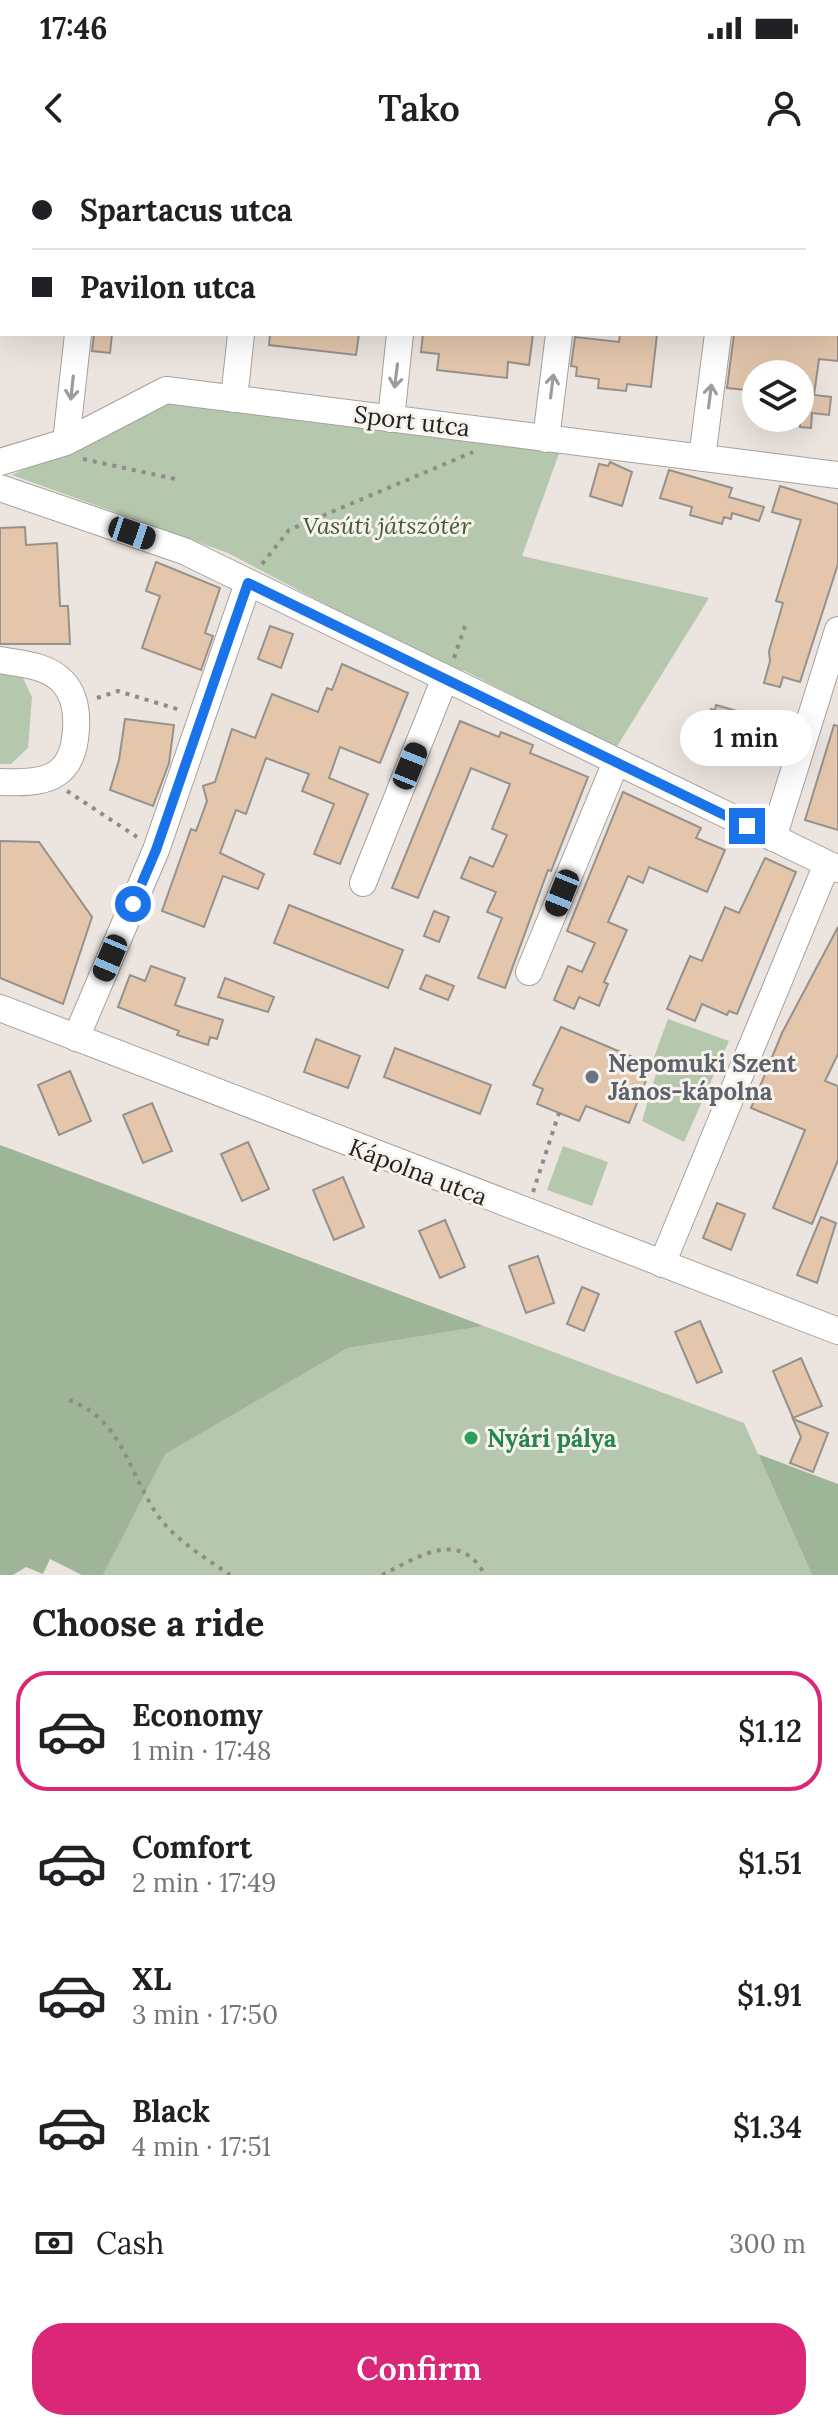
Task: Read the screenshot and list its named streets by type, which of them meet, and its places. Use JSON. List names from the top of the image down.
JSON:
{
  "streets": {
    "street": ["Sport utca", "Kápolna utca"]
  },
  "parks": ["Vasúti játszótér"],
  "places": ["Nepomuki Szent János-kápolna", "Nyári pálya"],
  "page": {
    "status": "17:46",
    "header": "Tako",
    "banner": ["Spartacus utca", "Pavilon utca"],
    "bubble": "1 min",
    "heading": "Choose a ride",
    "list": [
      {
        "name": "Economy",
        "note": "1 min · 17:48",
        "value": "$1.12"
      },
      {
        "name": "Comfort",
        "note": "2 min · 17:49",
        "value": "$1.51"
      },
      {
        "name": "XL",
        "note": "3 min · 17:50",
        "value": "$1.91"
      },
      {
        "name": "Black",
        "note": "4 min · 17:51",
        "value": "$1.34"
      }
    ],
    "pay": ["Cash", "300 m"],
    "buttons": "Confirm"
  }
}
